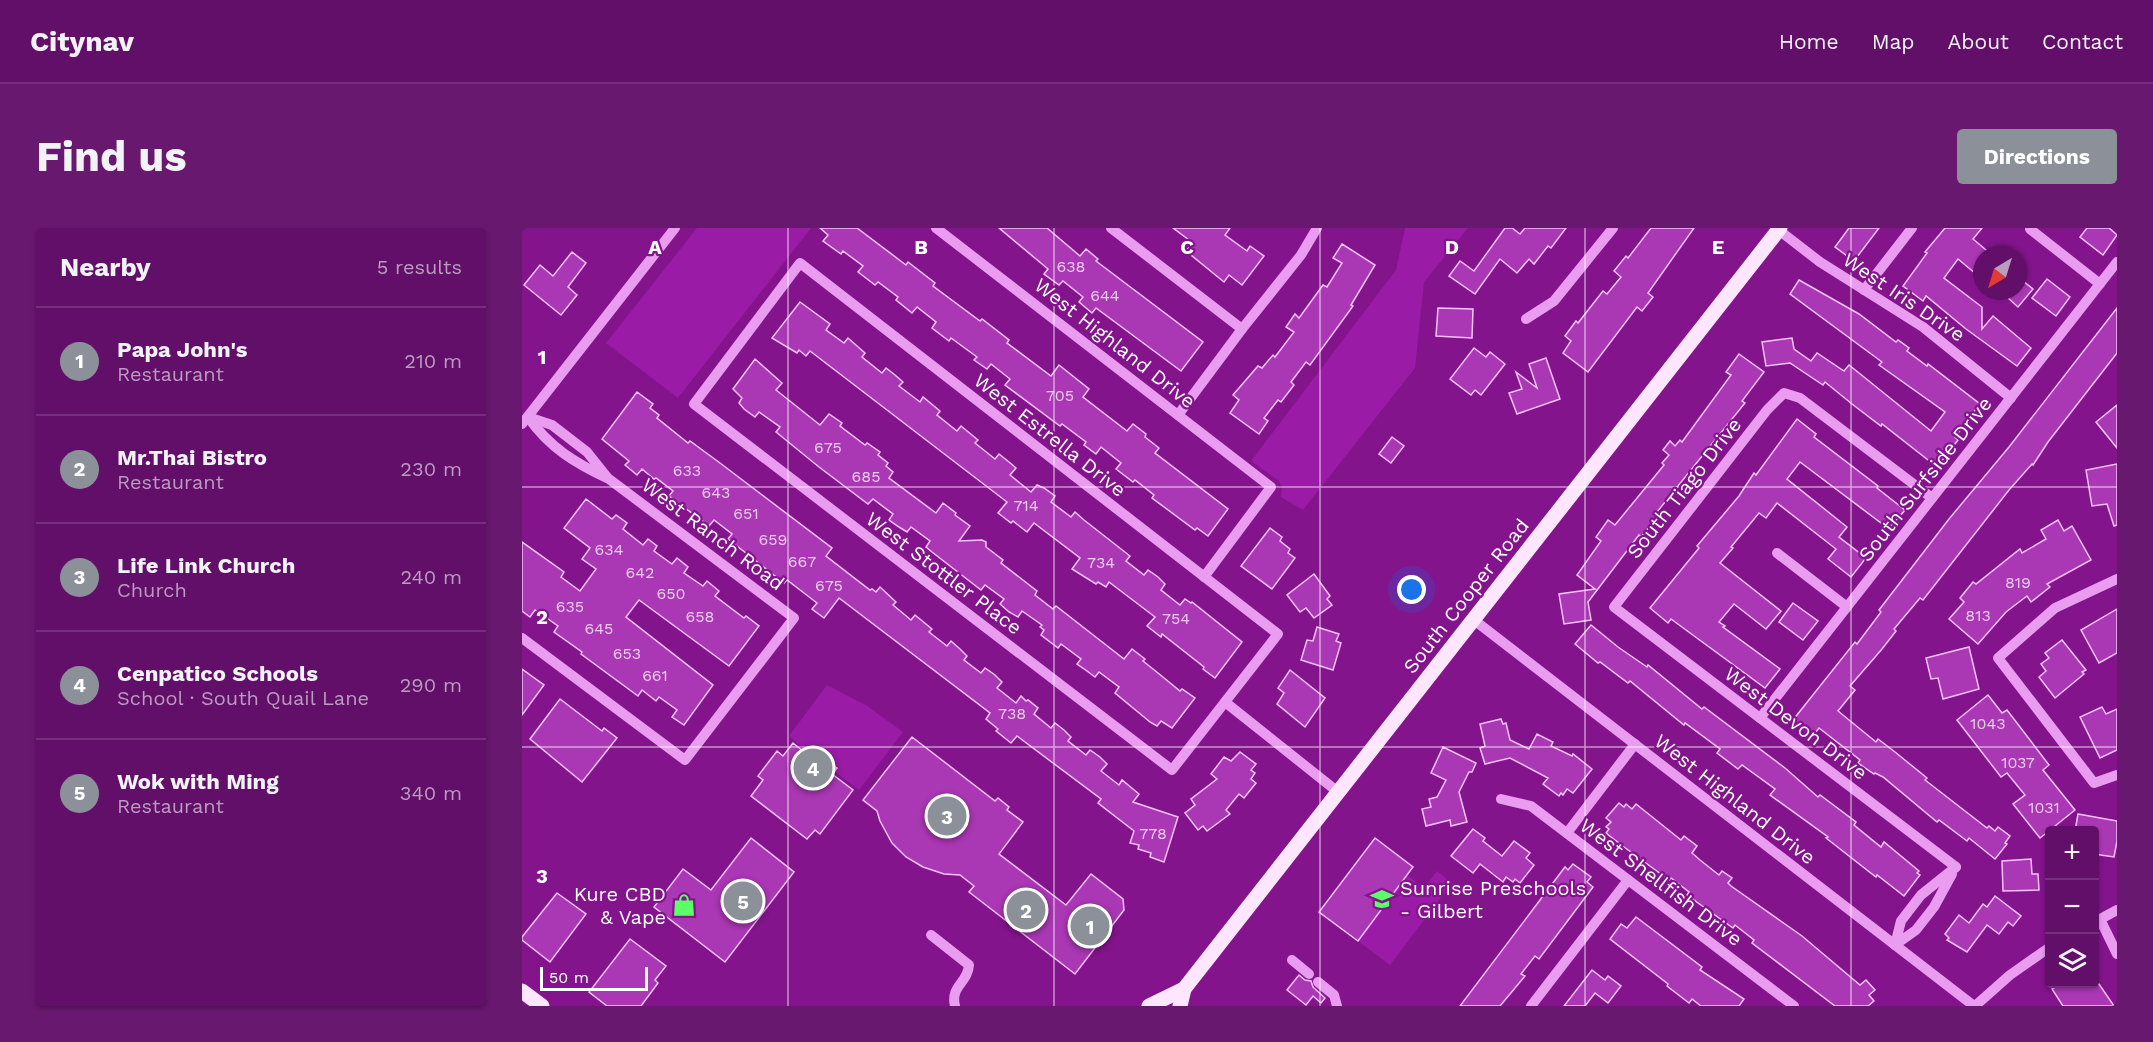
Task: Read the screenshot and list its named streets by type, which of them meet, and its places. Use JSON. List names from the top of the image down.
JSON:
{
  "streets": {
    "main road": ["South Cooper Road"],
    "street": [
      "West Iris Drive",
      "West Highland Drive",
      "West Estrella Drive",
      "South Surfside Drive",
      "South Tiago Drive",
      "West Ranch Road",
      "West Stottler Place",
      "West Devon Drive",
      "West Shellfish Drive"
    ]
  },
  "crossings": [
    ["West Iris Drive", "South Surfside Drive"],
    ["West Iris Drive", "South Cooper Road"],
    ["West Highland Drive", "West Estrella Drive"],
    ["West Highland Drive", "South Cooper Road"],
    ["West Estrella Drive", "West Stottler Place"],
    ["South Surfside Drive", "South Tiago Drive"],
    ["South Surfside Drive", "West Devon Drive"],
    ["South Tiago Drive", "West Devon Drive"]
  ],
  "places": {
    "school or university": ["Sunrise Preschools - Gilbert"],
    "shop": ["Kure CBD & Vape"]
  },
  "house_numbers": [
    "638",
    "644",
    "705",
    "675",
    "633",
    "685",
    "643",
    "714",
    "651",
    "659",
    "634",
    "667",
    "734",
    "642",
    "819",
    "675",
    "650",
    "635",
    "813",
    "658",
    "754",
    "645",
    "653",
    "661",
    "738",
    "1043",
    "1037",
    "1031",
    "778"
  ],
  "scale_bar": "50 m",
  "north": "bottom left",
  "page": {
    "header": "Citynav",
    "nav": [
      "Home",
      "Map",
      "About",
      "Contact"
    ],
    "buttons": "Directions",
    "title": "Find us",
    "heading": ["Nearby", "5 results"],
    "list": [
      {
        "mark": "1",
        "name": "Papa John's",
        "note": "Restaurant",
        "value": "210 m"
      },
      {
        "mark": "2",
        "name": "Mr.Thai Bistro",
        "note": "Restaurant",
        "value": "230 m"
      },
      {
        "mark": "3",
        "name": "Life Link Church",
        "note": "Church",
        "value": "240 m"
      },
      {
        "mark": "4",
        "name": "Cenpatico Schools",
        "note": "School · South Quail Lane",
        "value": "290 m"
      },
      {
        "mark": "5",
        "name": "Wok with Ming",
        "note": "Restaurant",
        "value": "340 m"
      }
    ],
    "pins": [
      "4",
      "3",
      "5",
      "2",
      "1"
    ],
    "map_buttons": ["+", "−"],
    "scale": "50 m"
  },
  "grid": {
    "columns": [
      "A",
      "B",
      "C",
      "D",
      "E"
    ],
    "rows": ["1", "2", "3"]
  }
}
